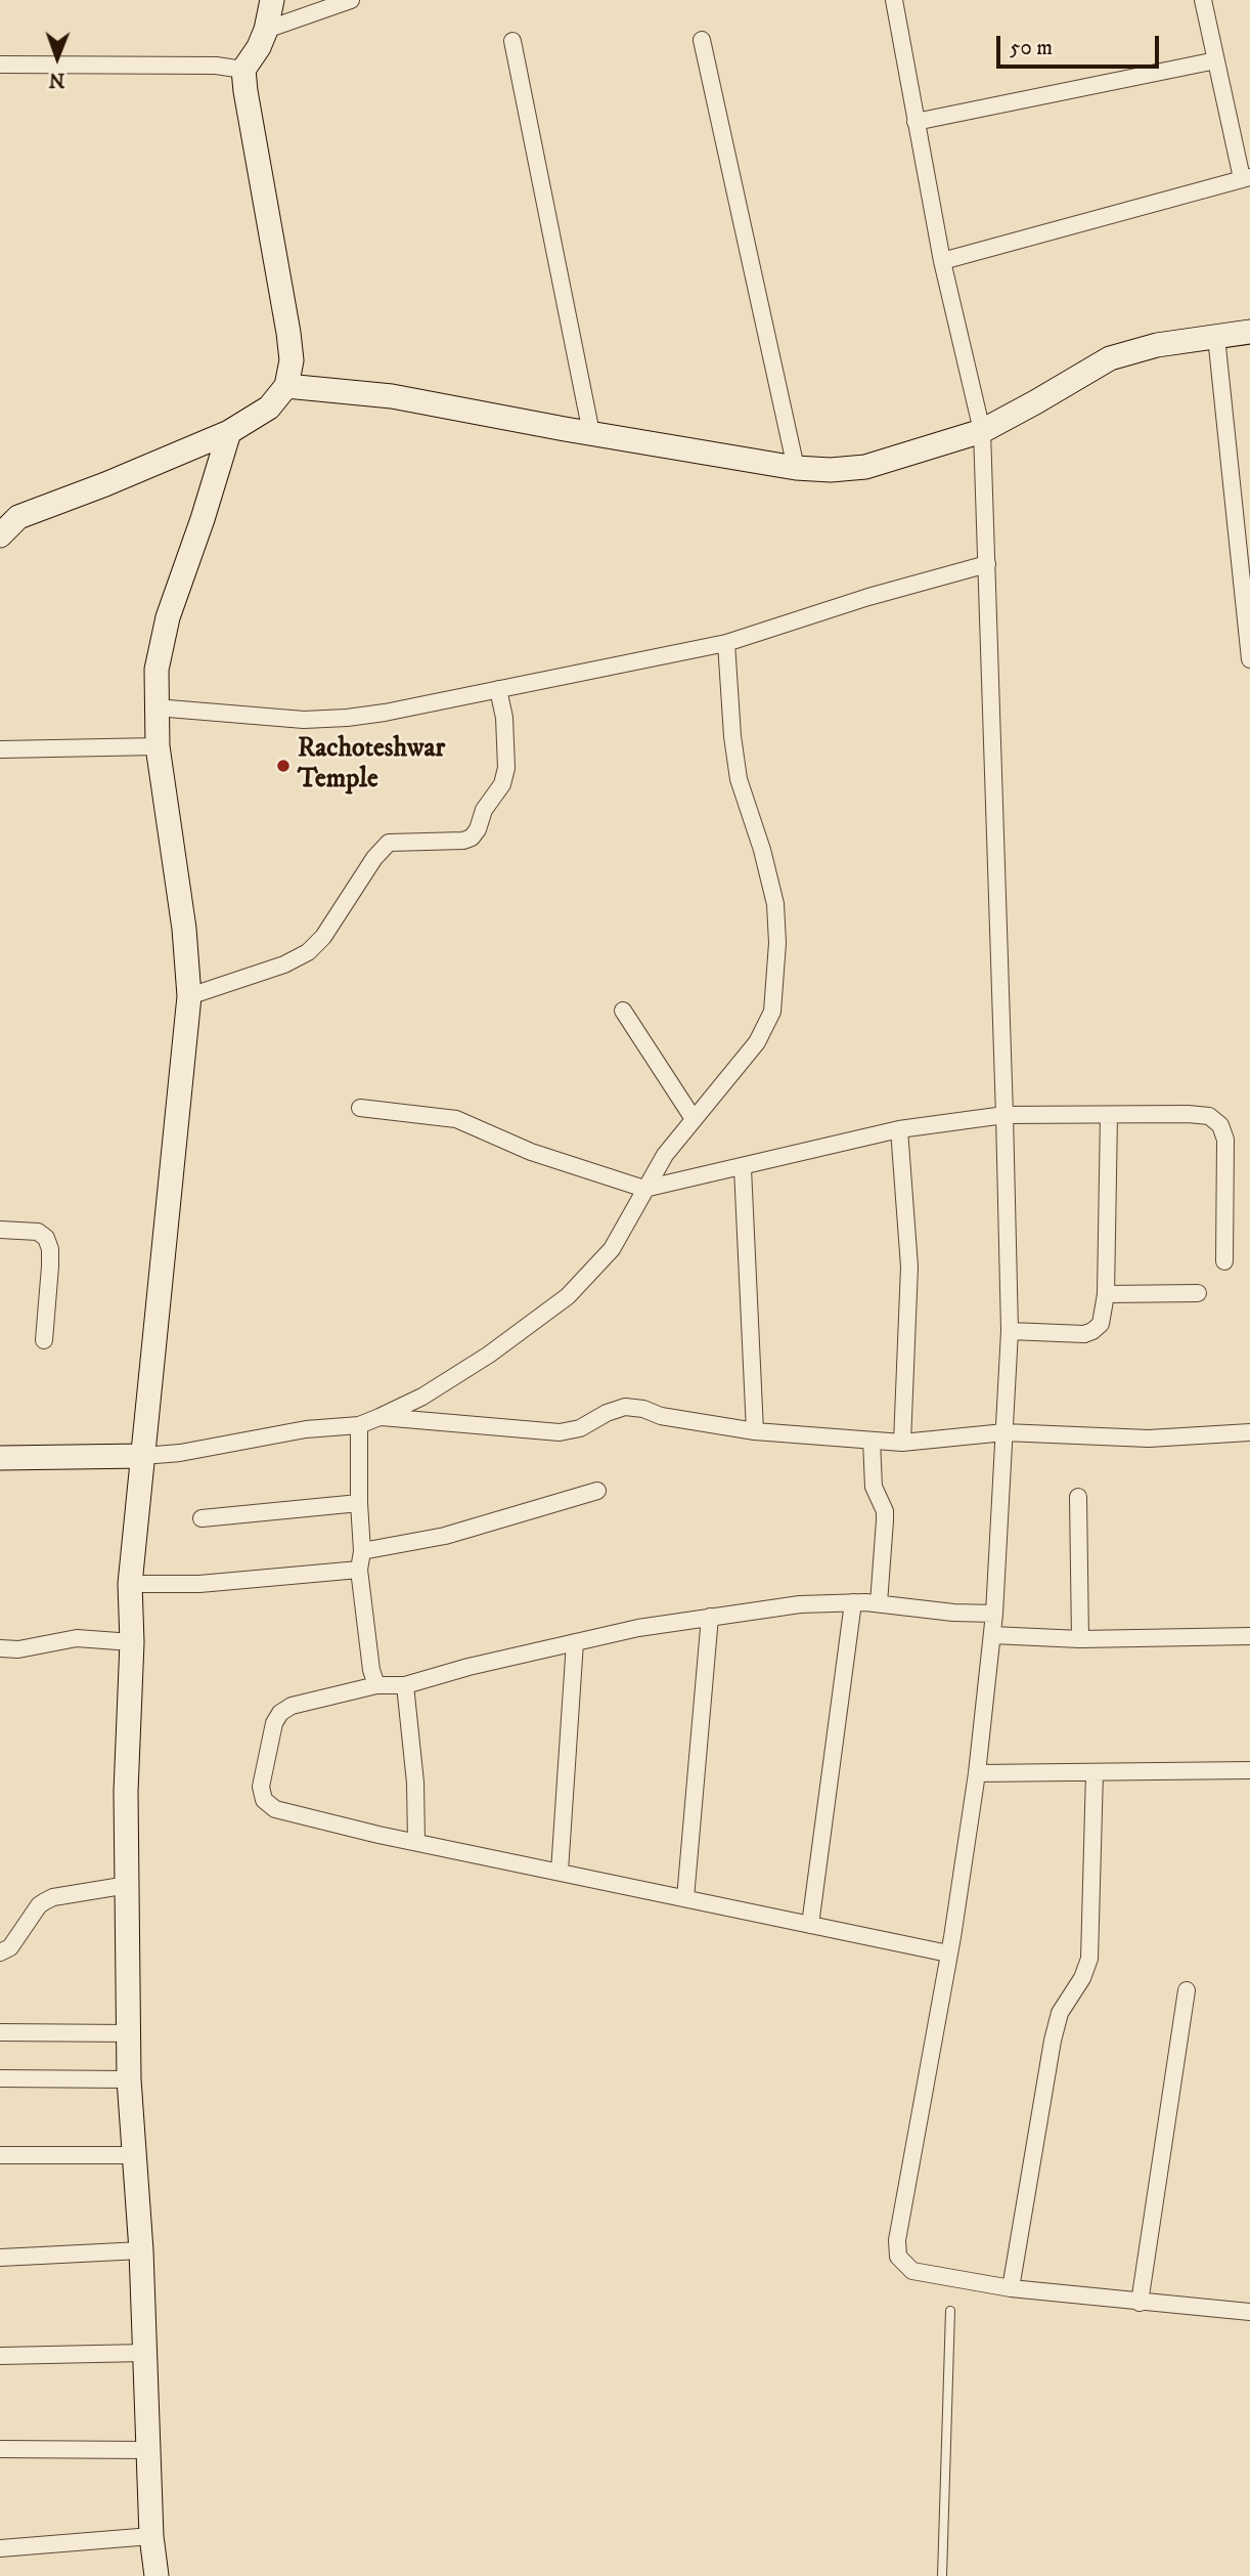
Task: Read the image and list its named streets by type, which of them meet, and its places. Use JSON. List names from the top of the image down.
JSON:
{
  "places": ["Rachoteshwar Temple"],
  "scale_bar": "50 m",
  "north": "bottom"
}
